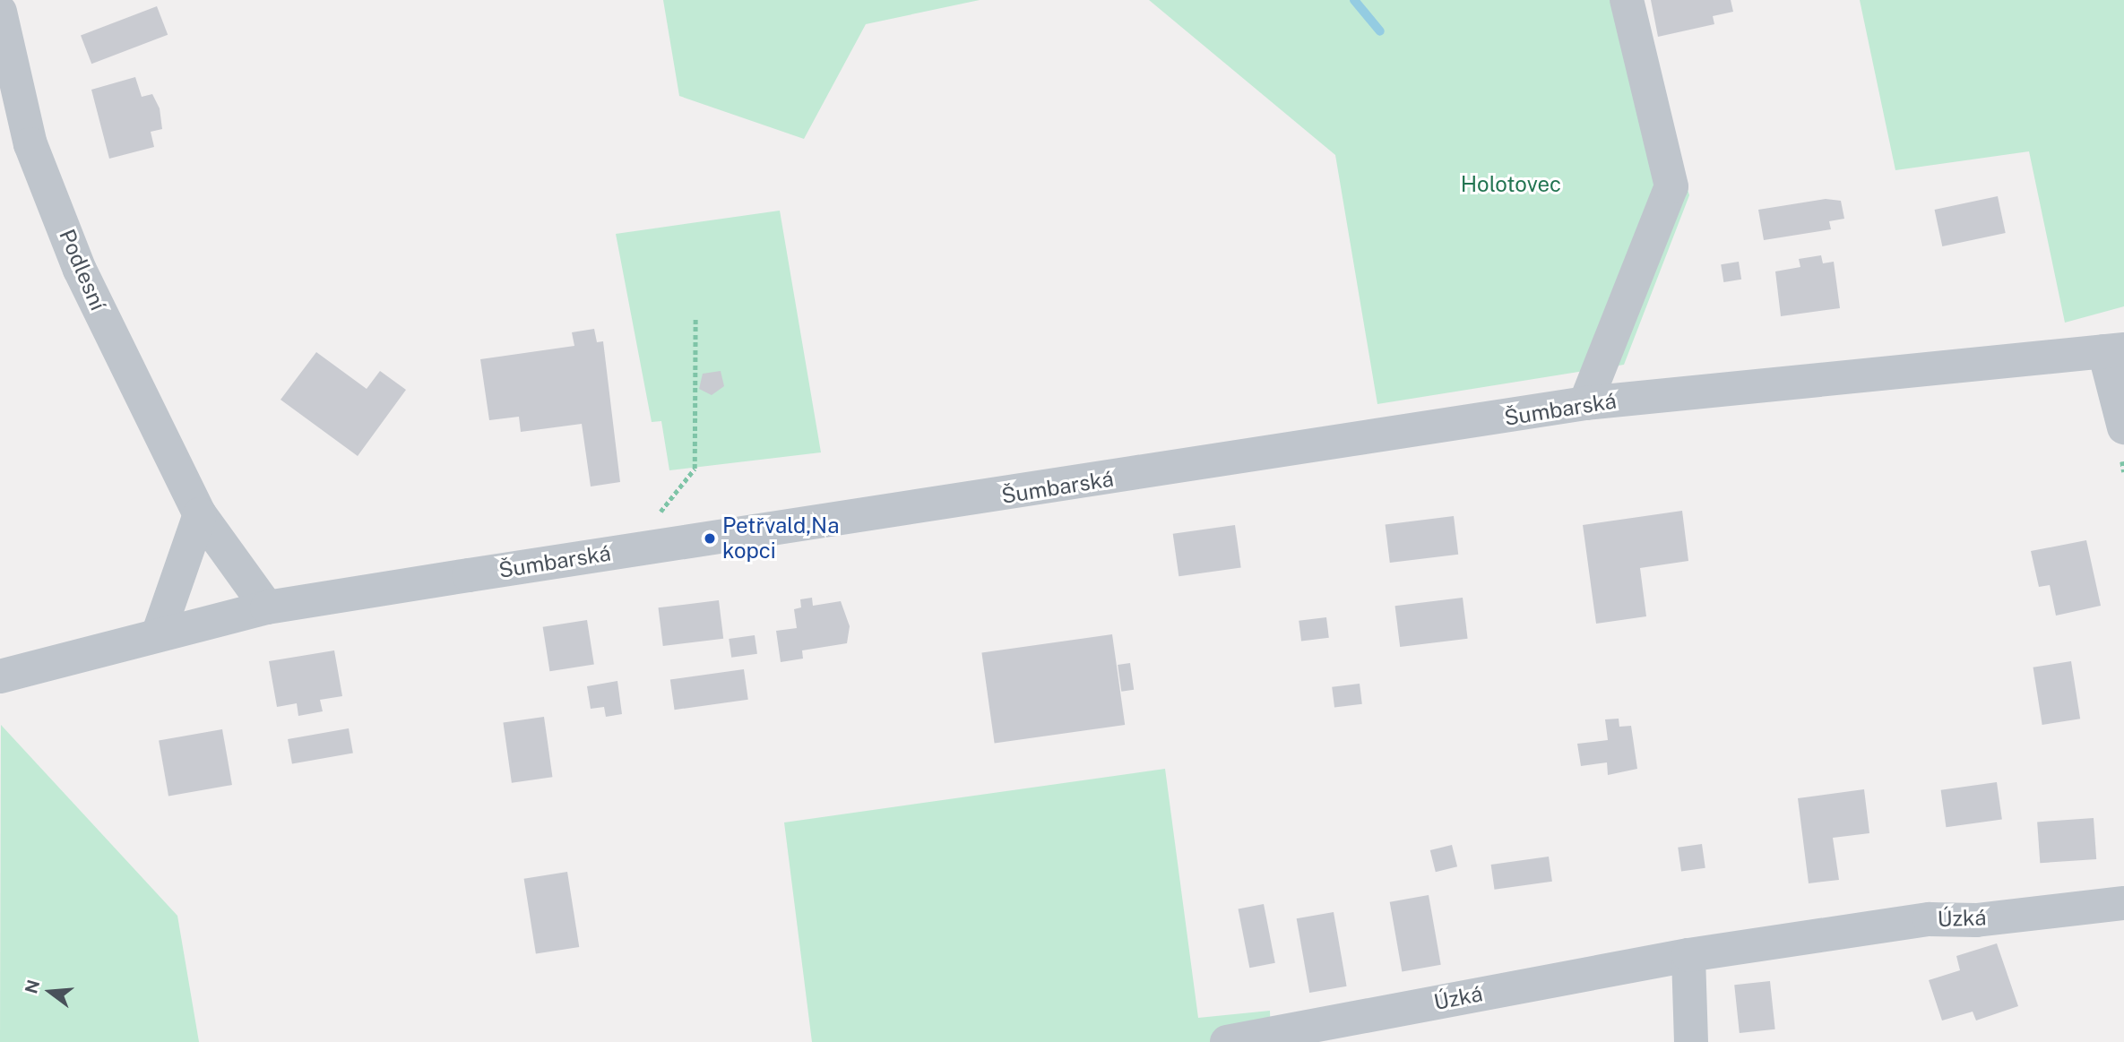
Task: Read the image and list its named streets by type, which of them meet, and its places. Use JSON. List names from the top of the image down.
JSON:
{
  "streets": {
    "street": ["Podlesní", "Šumbarská", "Úzká"]
  },
  "crossings": [
    ["Podlesní", "Šumbarská"]
  ],
  "parks": ["Holotovec"],
  "places": ["Petřvald,Na kopci"],
  "north": "left"
}
